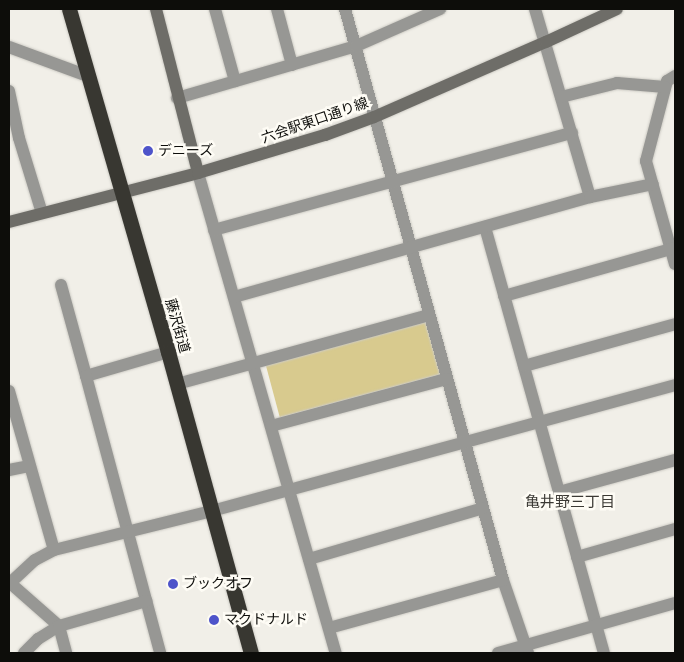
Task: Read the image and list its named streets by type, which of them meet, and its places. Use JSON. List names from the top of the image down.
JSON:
{
  "streets": {
    "highway": ["藤沢街道"],
    "street": ["六会駅東口通り線"]
  },
  "crossings": [
    ["六会駅東口通り線", "藤沢街道"]
  ],
  "districts": ["亀井野三丁目"],
  "places": ["デニーズ", "ブックオフ", "マクドナルド"]
}
